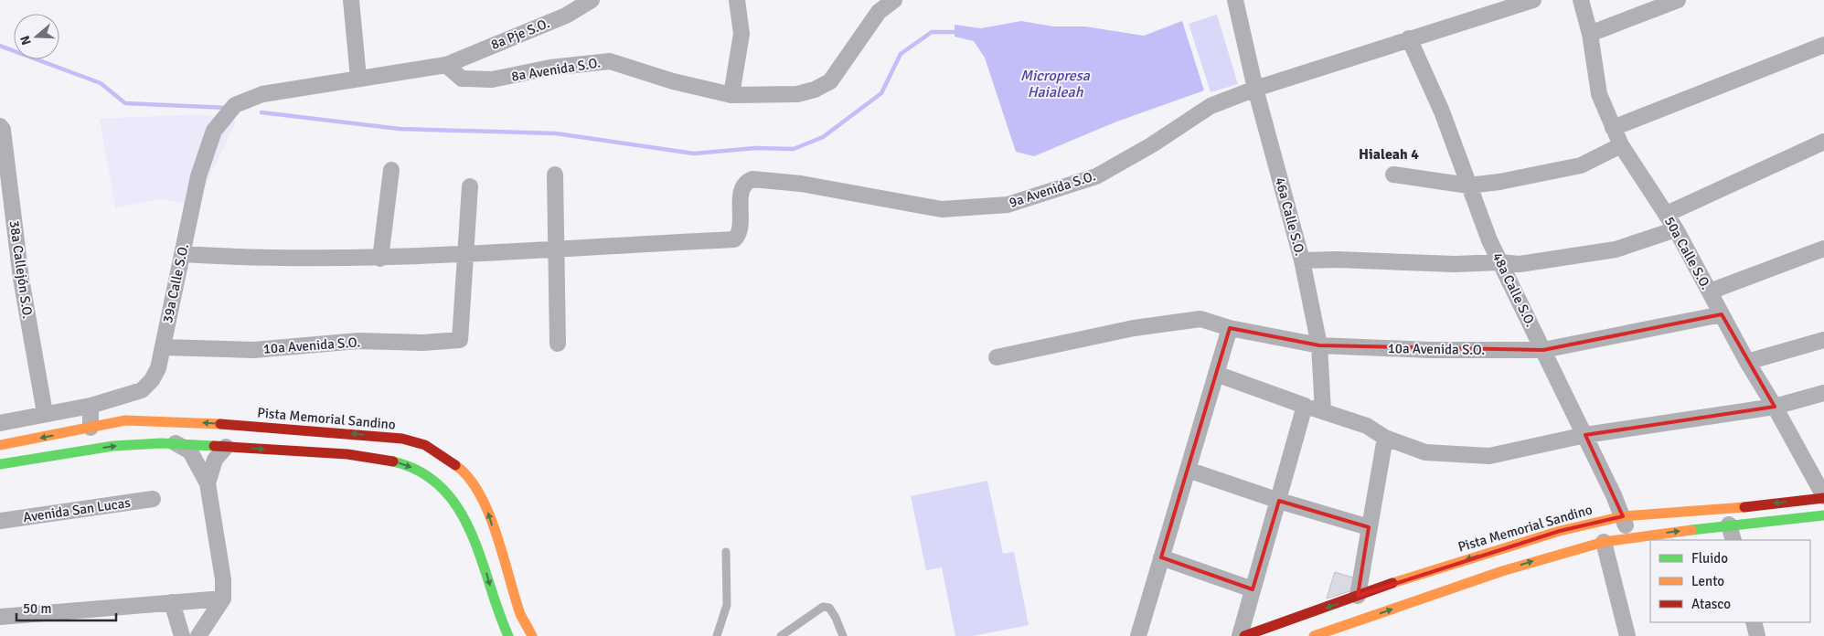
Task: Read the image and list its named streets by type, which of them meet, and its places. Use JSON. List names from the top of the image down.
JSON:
{
  "streets": {
    "main road": ["Pista Memorial Sandino"],
    "street": [
      "8a Pje S.O.",
      "8a Avenida S.O.",
      "9a Avenida S.O.",
      "46a Calle S.O.",
      "50a Calle S.O.",
      "38a Callejón S.O.",
      "39a Calle S.O.",
      "48a Calle S.O.",
      "10a Avenida S.O.",
      "Avenida San Lucas"
    ]
  },
  "crossings": [
    ["8a Pje S.O.", "8a Avenida S.O."],
    ["9a Avenida S.O.", "46a Calle S.O."],
    ["9a Avenida S.O.", "48a Calle S.O."],
    ["46a Calle S.O.", "10a Avenida S.O."],
    ["50a Calle S.O.", "10a Avenida S.O."],
    ["50a Calle S.O.", "Pista Memorial Sandino"],
    ["38a Callejón S.O.", "39a Calle S.O."],
    ["39a Calle S.O.", "10a Avenida S.O."],
    ["48a Calle S.O.", "10a Avenida S.O."],
    ["48a Calle S.O.", "Pista Memorial Sandino"]
  ],
  "districts": ["Hialeah 4"],
  "water": ["Micropresa Haialeah"],
  "legend": ["Fluido", "Lento", "Atasco"],
  "scale_bar": "50 m",
  "north": "left"
}
